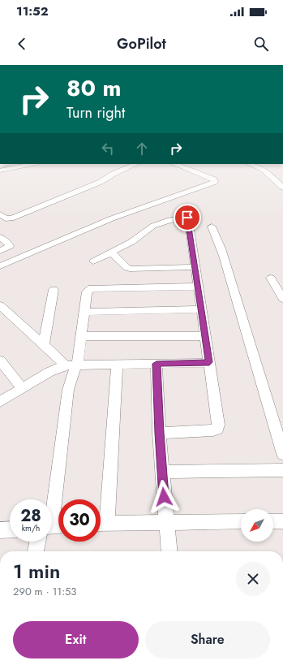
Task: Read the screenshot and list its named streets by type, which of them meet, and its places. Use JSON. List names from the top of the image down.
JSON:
{
  "north": "bottom left",
  "page": {
    "status": "11:52",
    "header": "GoPilot",
    "turn": ["80 m", "Turn right"],
    "speed": "28 km/h",
    "limit": "30",
    "heading": ["1 min", "290 m · 11:53"],
    "buttons": ["Exit", "Share"]
  }
}
